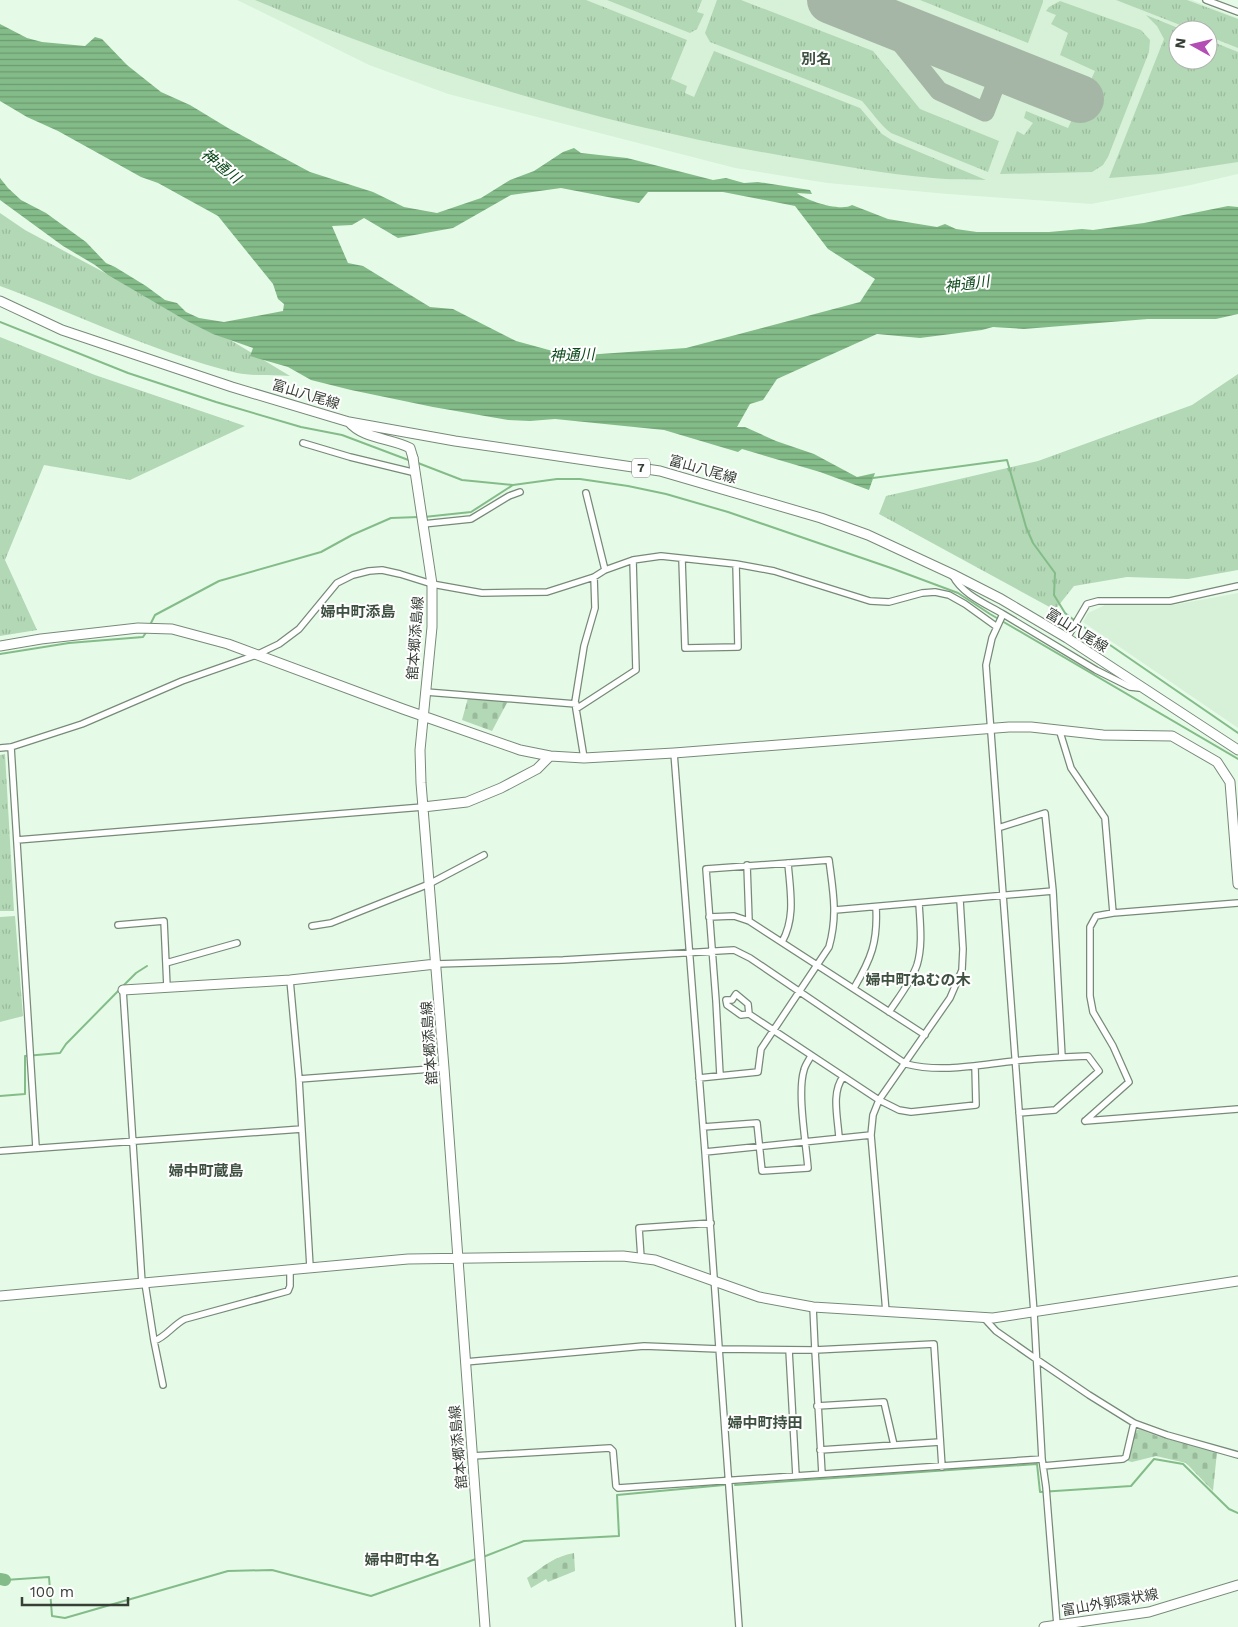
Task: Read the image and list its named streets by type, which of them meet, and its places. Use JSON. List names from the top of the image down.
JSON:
{
  "streets": {
    "street": [
      "富山八尾線",
      "7",
      "舘本郷添島線",
      "富山外郭環状線"
    ]
  },
  "districts": [
    "別名",
    "婦中町添島",
    "婦中町ねむの木",
    "婦中町蔵島",
    "婦中町持田",
    "婦中町中名"
  ],
  "water": ["神通川"],
  "scale_bar": "100 m",
  "north": "left"
}
